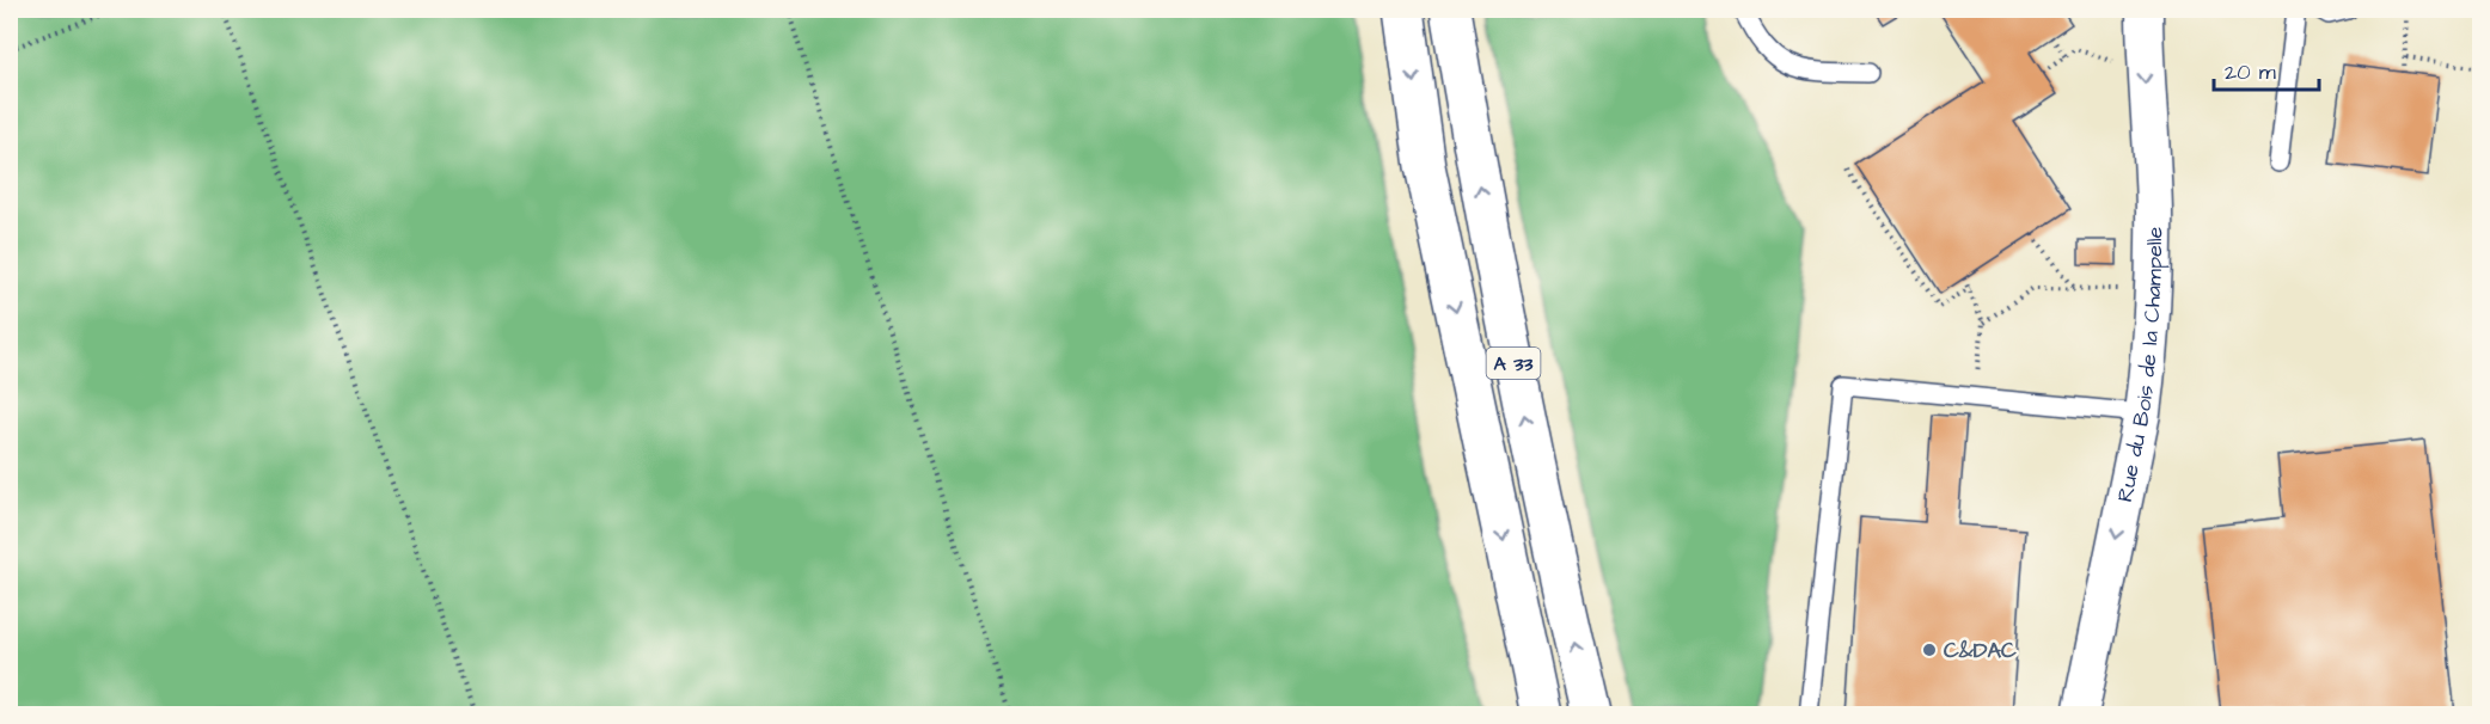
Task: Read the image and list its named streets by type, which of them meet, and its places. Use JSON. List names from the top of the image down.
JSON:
{
  "streets": {
    "highway": ["A 33"],
    "street": ["Rue du Bois de la Champelle"]
  },
  "one_way": ["Rue du Bois de la Champelle"],
  "places": ["C&DAC"],
  "scale_bar": "20 m"
}
